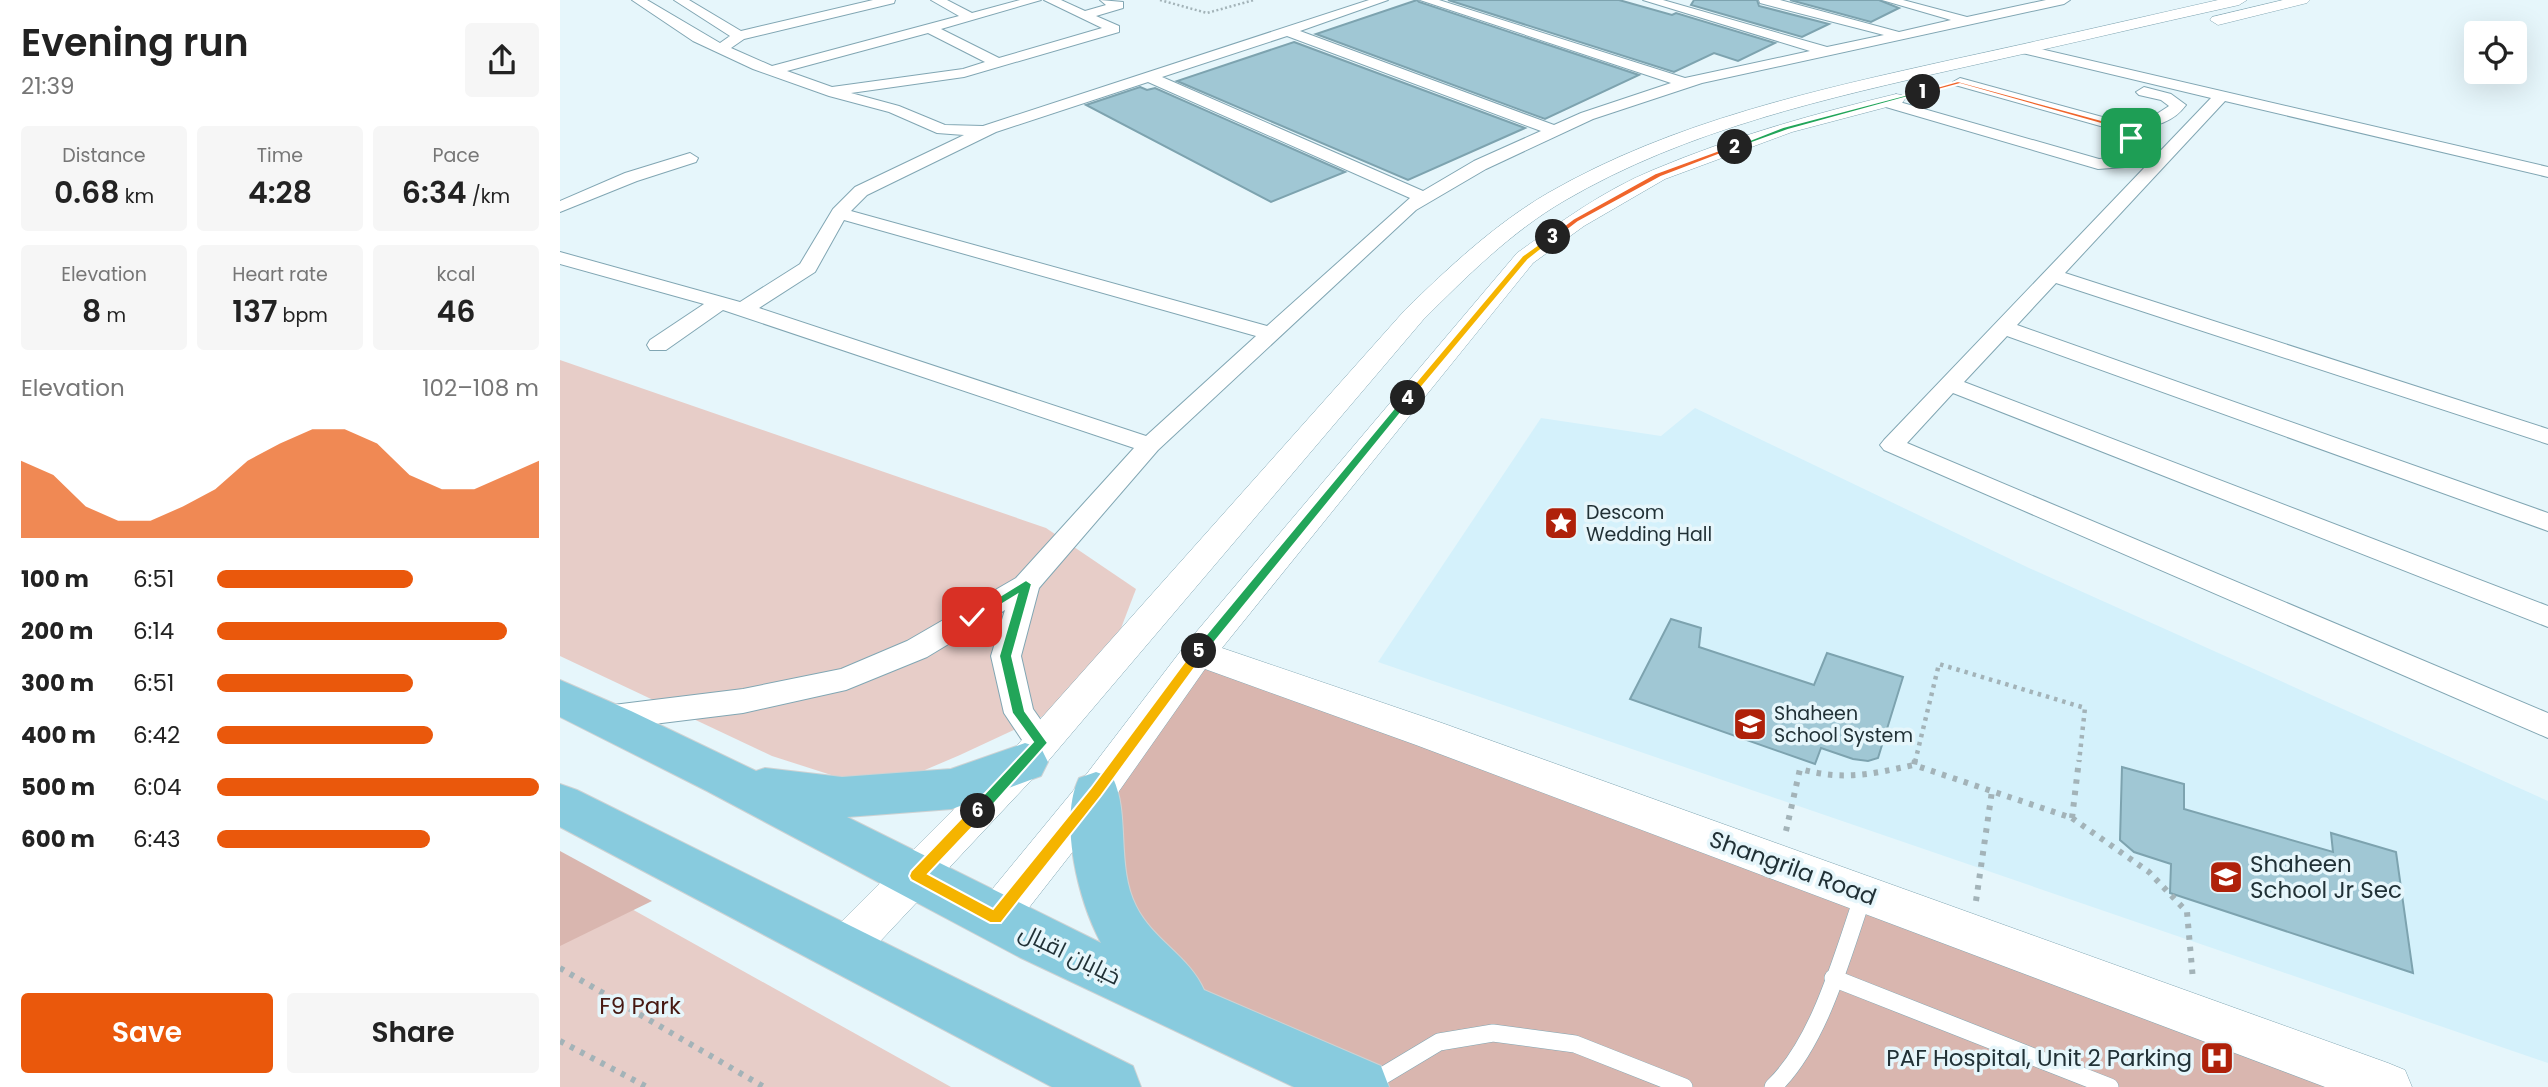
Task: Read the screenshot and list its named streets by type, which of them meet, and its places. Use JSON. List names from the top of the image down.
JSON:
{
  "streets": {
    "main road": ["خیابان اقبال"],
    "street": ["Shangrila Road"]
  },
  "parks": ["F9 Park"],
  "places": {
    "place": ["Descom Wedding Hall"],
    "school or university": ["Shaheen School System", "Shaheen School Jr Sec"],
    "hospital": ["PAF Hospital, Unit 2 Parking"]
  },
  "page": {
    "heading": ["Evening run", "21:39"],
    "pins": [
      "1",
      "2",
      "3",
      "4",
      "5",
      "6"
    ],
    "stats": [
      ["Distance", "0.68 km"],
      ["Time", "4:28"],
      ["Pace", "6:34 /km"],
      ["Elevation", "8 m"],
      ["Heart rate", "137 bpm"],
      ["kcal", "46"]
    ],
    "chart": ["Elevation", "102–108 m"],
    "list": [
      {
        "name": "100 m",
        "note": "6:51"
      },
      {
        "name": "200 m",
        "note": "6:14"
      },
      {
        "name": "300 m",
        "note": "6:51"
      },
      {
        "name": "400 m",
        "note": "6:42"
      },
      {
        "name": "500 m",
        "note": "6:04"
      },
      {
        "name": "600 m",
        "note": "6:43"
      }
    ],
    "buttons": ["Save", "Share"]
  }
}
